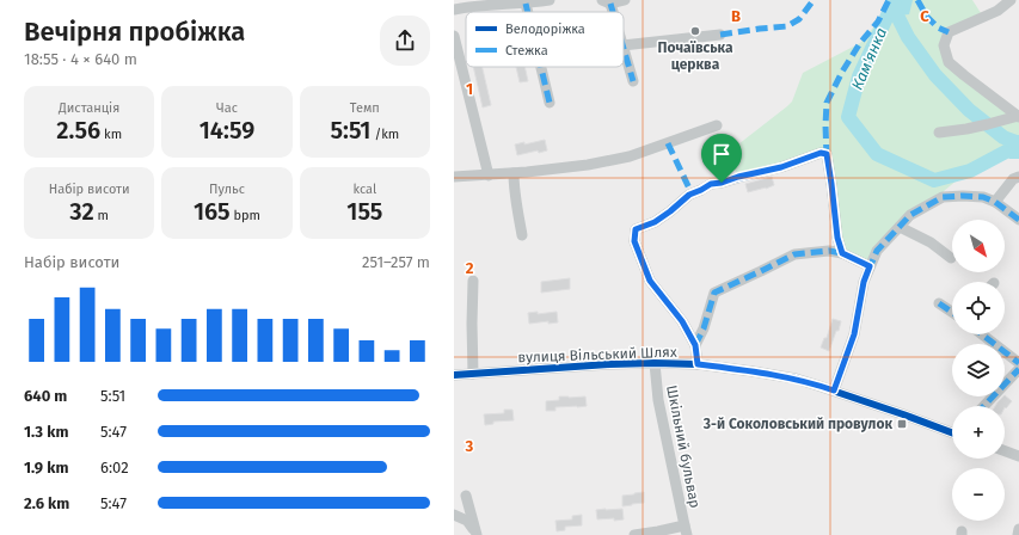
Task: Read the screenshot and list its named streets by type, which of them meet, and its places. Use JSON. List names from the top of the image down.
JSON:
{
  "streets": {
    "street": ["вулиця Вільський Шлях", "Шкільний бульвар"]
  },
  "crossings": [
    ["вулиця Вільський Шлях", "Шкільний бульвар"]
  ],
  "water": ["Кам'янка"],
  "places": {
    "other": ["Почаївська церква"],
    "transit": ["3-й Соколовський провулок"]
  },
  "legend": ["Велодоріжка", "Стежка"],
  "north": "bottom right",
  "page": {
    "heading": ["Вечірня пробіжка", "18:55 · 4 × 640 m"],
    "stats": [
      ["Дистанція", "2.56 km"],
      ["Час", "14:59"],
      ["Темп", "5:51 /km"],
      ["Набір висоти", "32 m"],
      ["Пульс", "165 bpm"],
      ["kcal", "155"]
    ],
    "map_buttons": ["+", "−"],
    "chart": ["Набір висоти", "251–257 m"],
    "list": [
      {
        "name": "640 m",
        "note": "5:51"
      },
      {
        "name": "1.3 km",
        "note": "5:47"
      },
      {
        "name": "1.9 km",
        "note": "6:02"
      },
      {
        "name": "2.6 km",
        "note": "5:47"
      }
    ]
  },
  "grid": {
    "columns": ["B", "C"],
    "rows": ["1", "2", "3"]
  }
}
